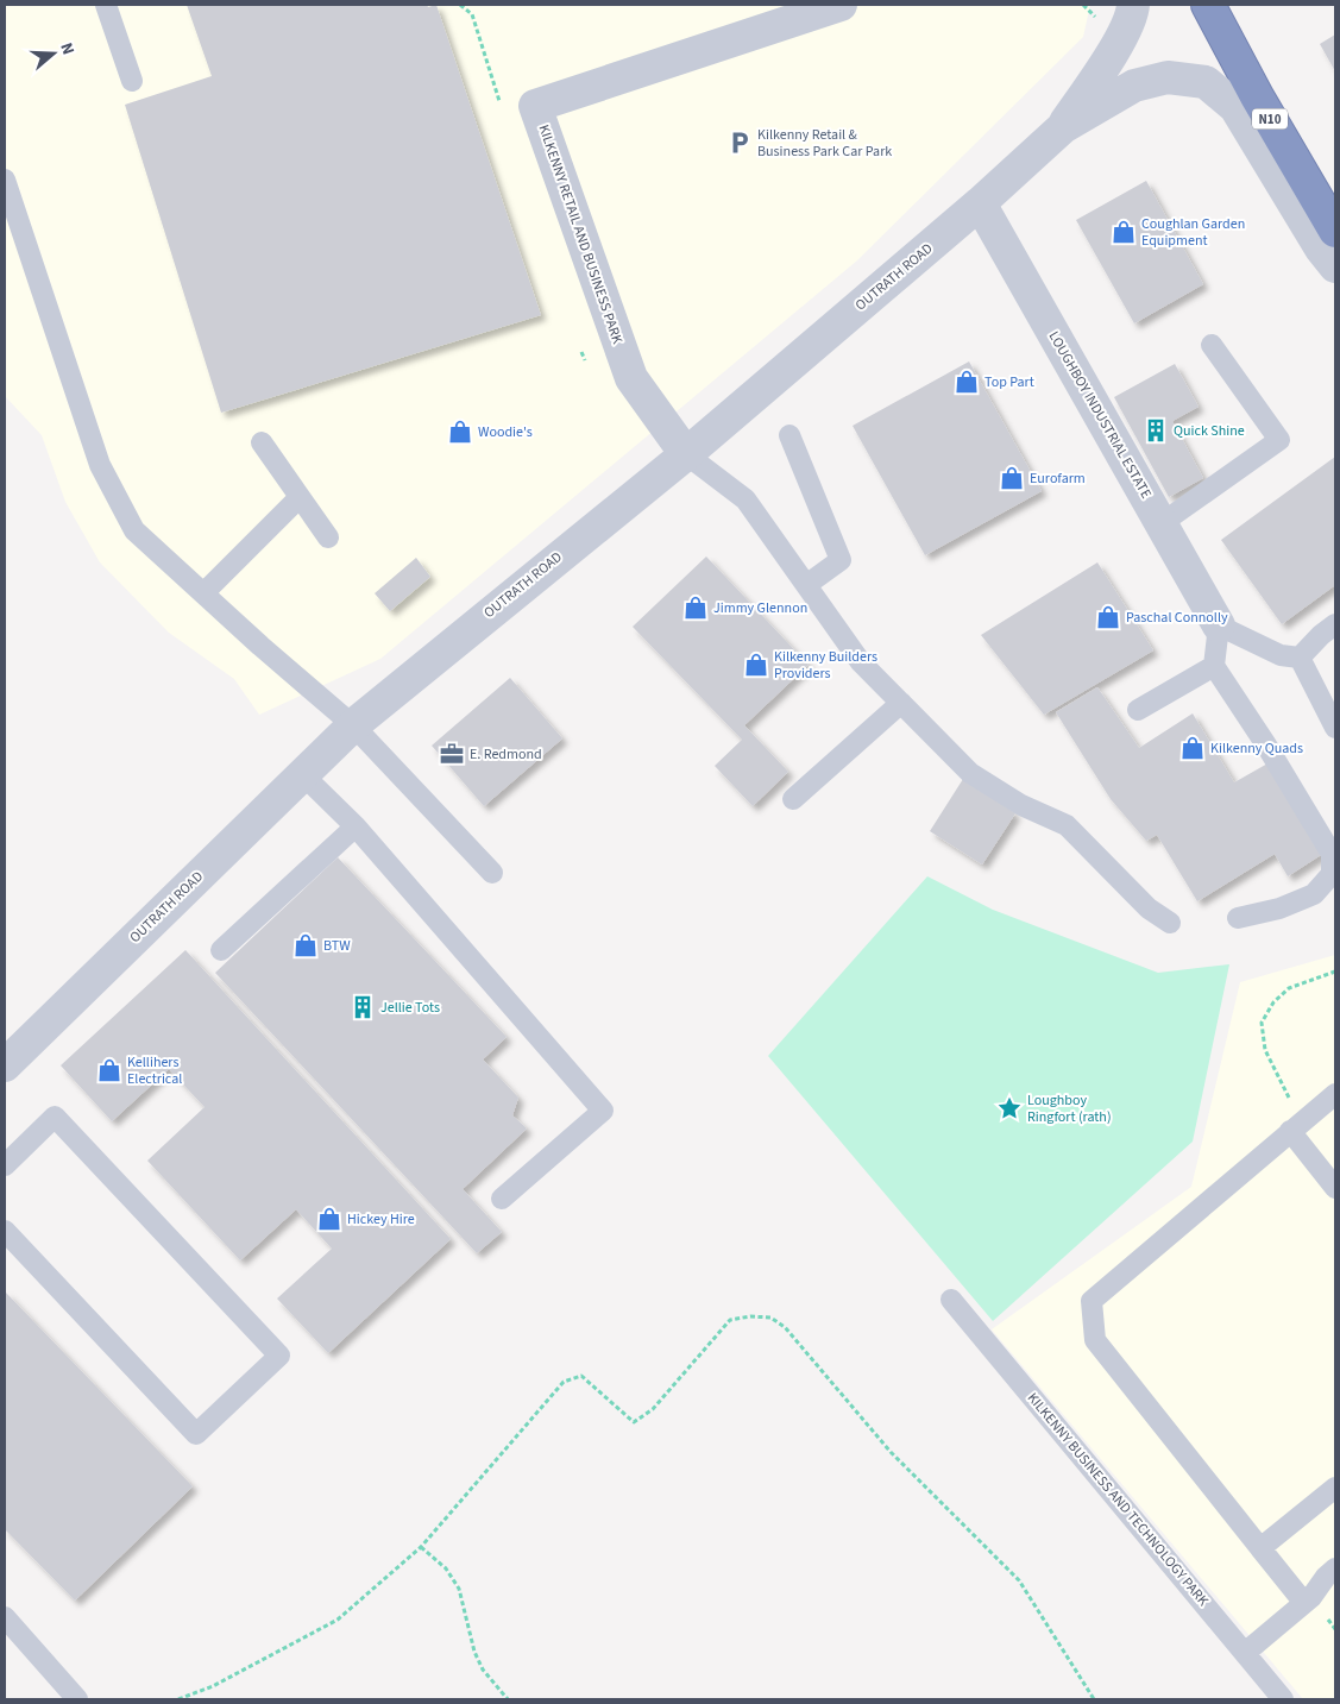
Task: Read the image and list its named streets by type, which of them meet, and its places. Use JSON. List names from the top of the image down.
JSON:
{
  "streets": {
    "highway": ["N10"],
    "street": ["KILKENNY RETAIL AND BUSINESS PARK", "OUTRATH ROAD", "LOUGHBOY INDUSTRIAL ESTATE"],
    "lane": ["KILKENNY BUSINESS AND TECHNOLOGY PARK"]
  },
  "crossings": [
    ["KILKENNY RETAIL AND BUSINESS PARK", "OUTRATH ROAD"],
    ["OUTRATH ROAD", "LOUGHBOY INDUSTRIAL ESTATE"]
  ],
  "places": {
    "parking": ["Kilkenny Retail & Business Park Car Park"],
    "shop": [
      "Coughlan Garden Equipment",
      "Top Part",
      "Woodie's",
      "Eurofarm",
      "Jimmy Glennon",
      "Paschal Connolly",
      "Kilkenny Builders Providers",
      "Kilkenny Quads",
      "BTW",
      "Kellihers Electrical",
      "Hickey Hire"
    ],
    "building": ["Quick Shine", "Jellie Tots"],
    "office": ["E. Redmond"],
    "place": ["Loughboy Ringfort (rath)"]
  },
  "north": "right"
}
